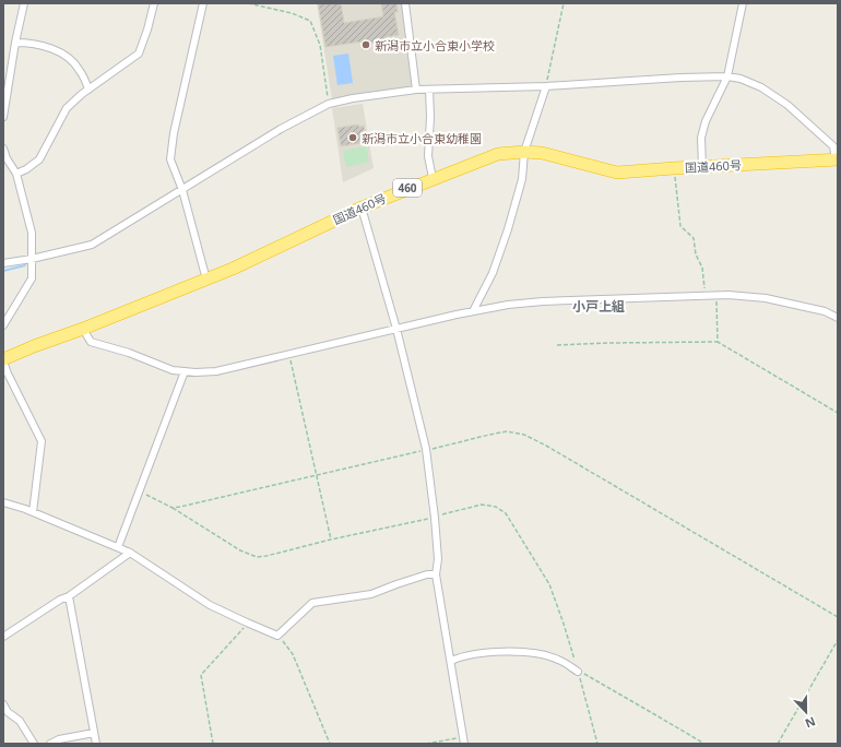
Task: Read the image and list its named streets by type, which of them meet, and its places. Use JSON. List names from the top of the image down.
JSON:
{
  "streets": {
    "highway": ["国道460号", "460"]
  },
  "districts": ["小戸上組"],
  "places": ["新潟市立小合東小学校", "新潟市立小合東幼稚園"],
  "north": "bottom"
}
